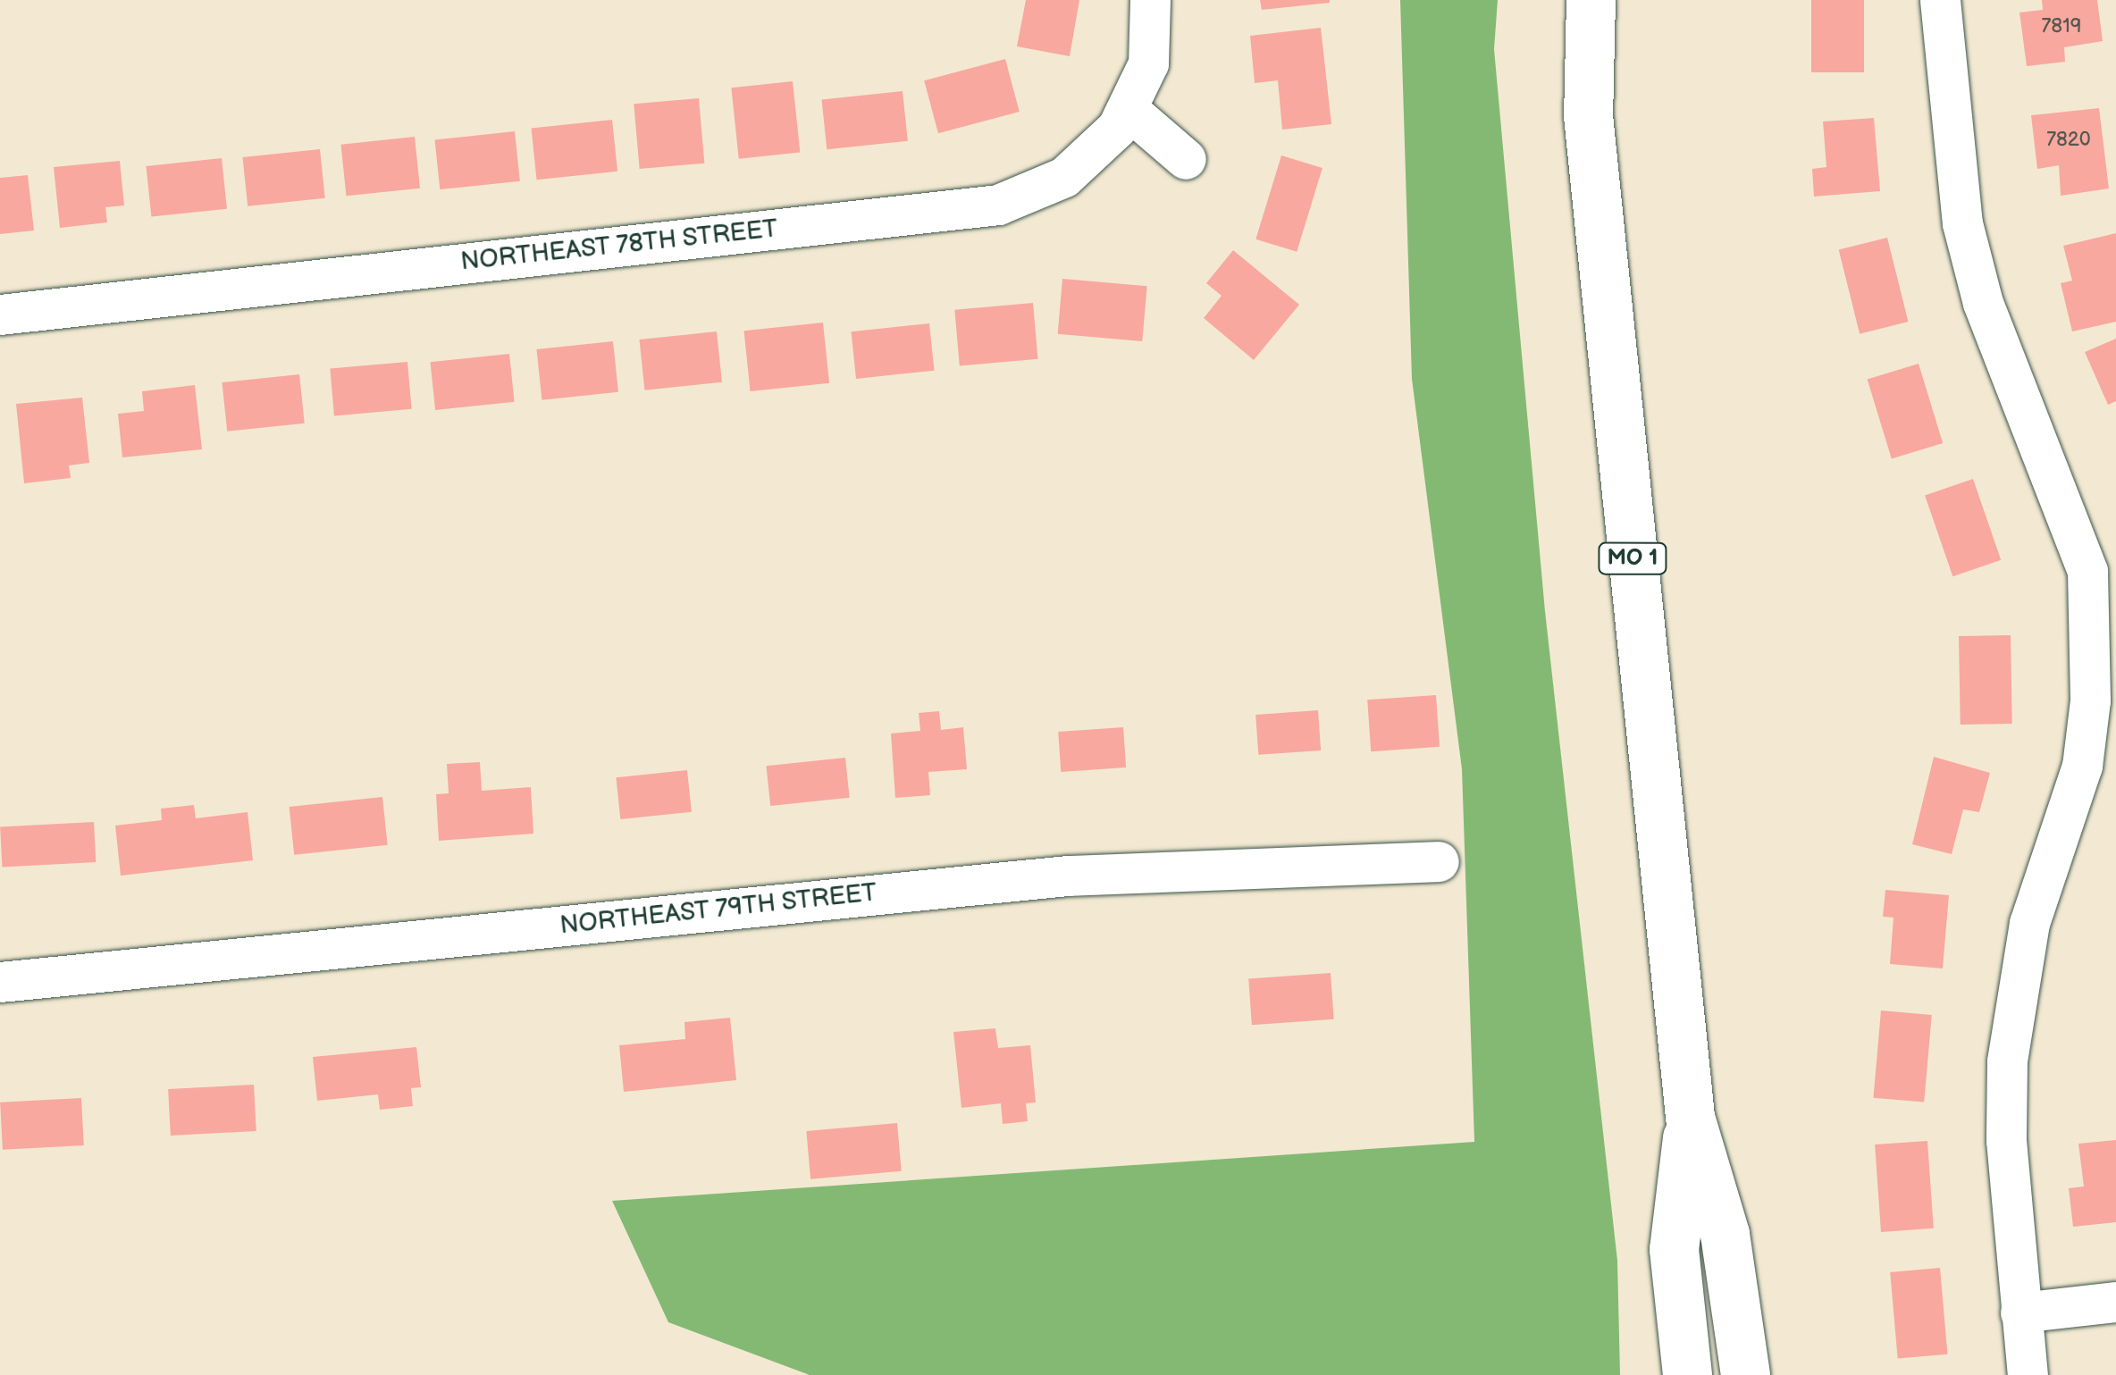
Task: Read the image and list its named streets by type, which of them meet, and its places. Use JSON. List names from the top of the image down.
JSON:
{
  "streets": {
    "main road": ["MO 1"],
    "street": ["NORTHEAST 78TH STREET", "NORTHEAST 79TH STREET"]
  },
  "house_numbers": ["7819", "7820"]
}
